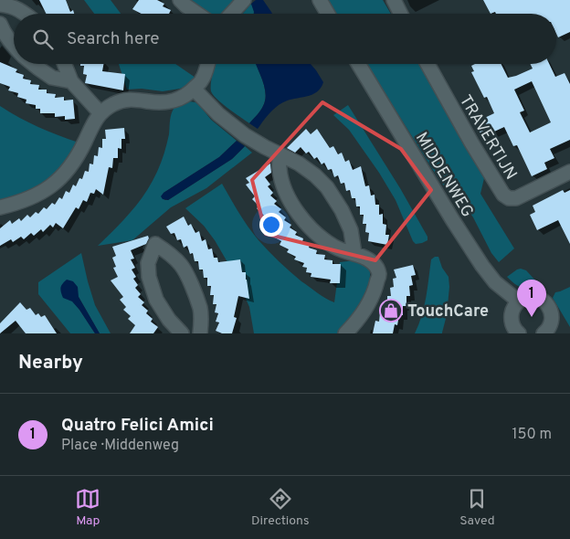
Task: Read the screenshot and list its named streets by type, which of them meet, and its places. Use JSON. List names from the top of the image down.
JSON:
{
  "streets": {
    "street": ["TRAVERTIJN", "MIDDENWEG"]
  },
  "places": {
    "shop": ["TouchCare"]
  },
  "page": {
    "search": "Search here",
    "pins": "1",
    "heading": "Nearby",
    "list": [
      {
        "mark": "1",
        "name": "Quatro Felici Amici",
        "note": "Place · Middenweg",
        "value": "150 m"
      }
    ],
    "nav": ["Map", "Directions", "Saved"]
  }
}
